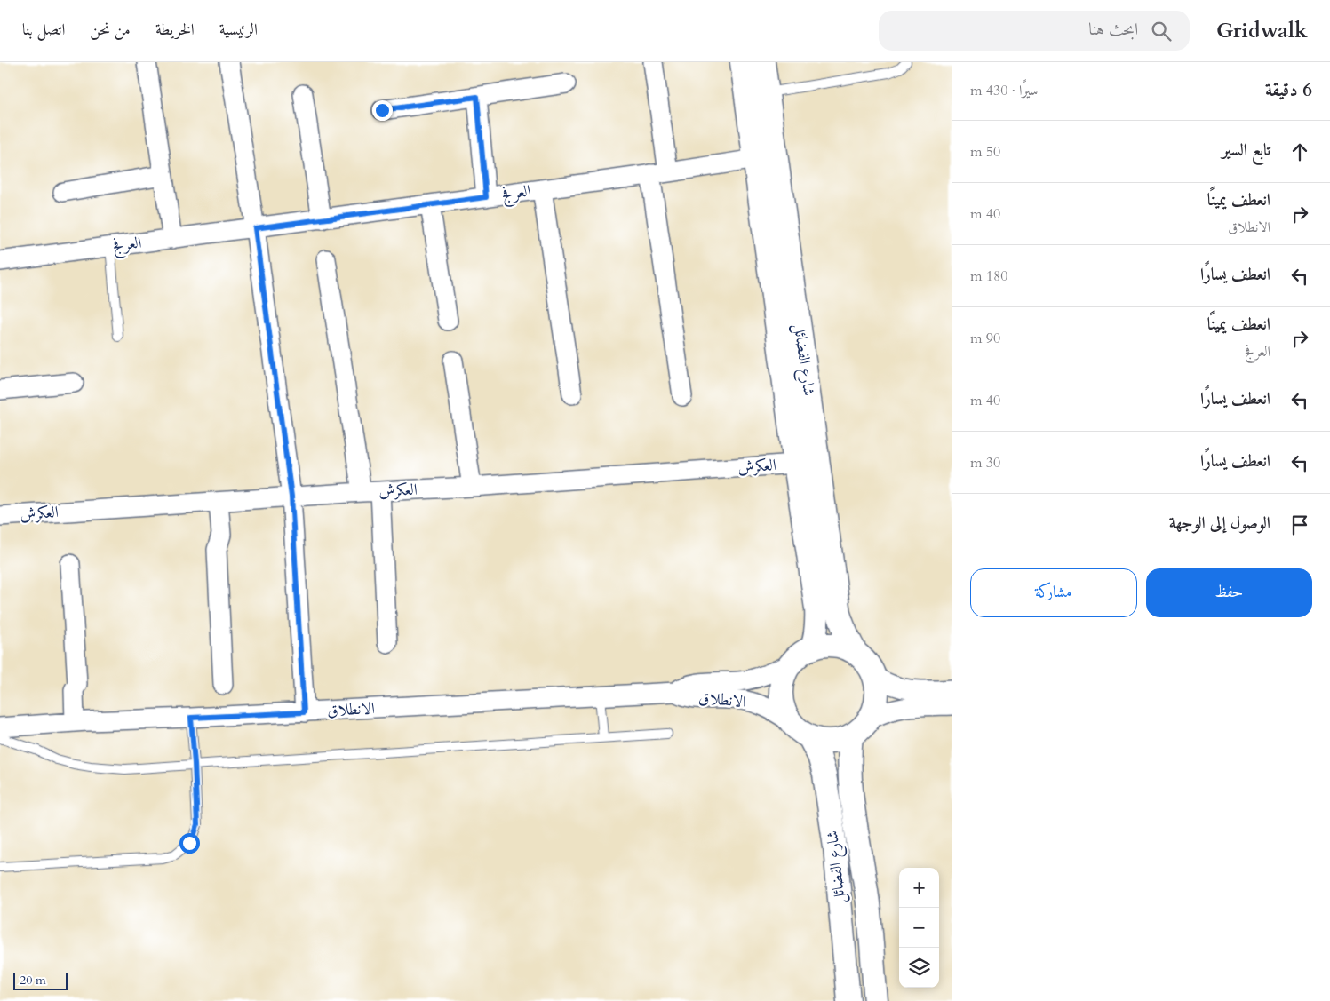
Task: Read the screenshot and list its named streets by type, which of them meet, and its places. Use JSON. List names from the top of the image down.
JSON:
{
  "streets": {
    "street": [
      "العرفج",
      "شارع الفضائل",
      "العكرش",
      "الانطلاق"
    ]
  },
  "crossings": [
    ["العرفج", "شارع الفضائل"],
    ["شارع الفضائل", "العكرش"],
    ["شارع الفضائل", "الانطلاق"]
  ],
  "scale_bar": "20 m",
  "page": {
    "header": "Gridwalk",
    "search": "ابحث هنا",
    "nav": [
      "الرئيسية",
      "الخريطة",
      "من نحن",
      "اتصل بنا"
    ],
    "heading": ["6 دقيقة", "سيرًا · 430 m"],
    "list": [
      ["تابع السير", "50 m"],
      ["انعطف يمينًا", "الانطلاق", "40 m"],
      ["انعطف يسارًا", "180 m"],
      ["انعطف يمينًا", "العرفج", "90 m"],
      ["انعطف يسارًا", "40 m"],
      ["انعطف يسارًا", "30 m"],
      "الوصول إلى الوجهة"
    ],
    "buttons": ["حفظ", "مشاركة"],
    "map_buttons": ["+", "−"],
    "scale": "20 m"
  }
}
